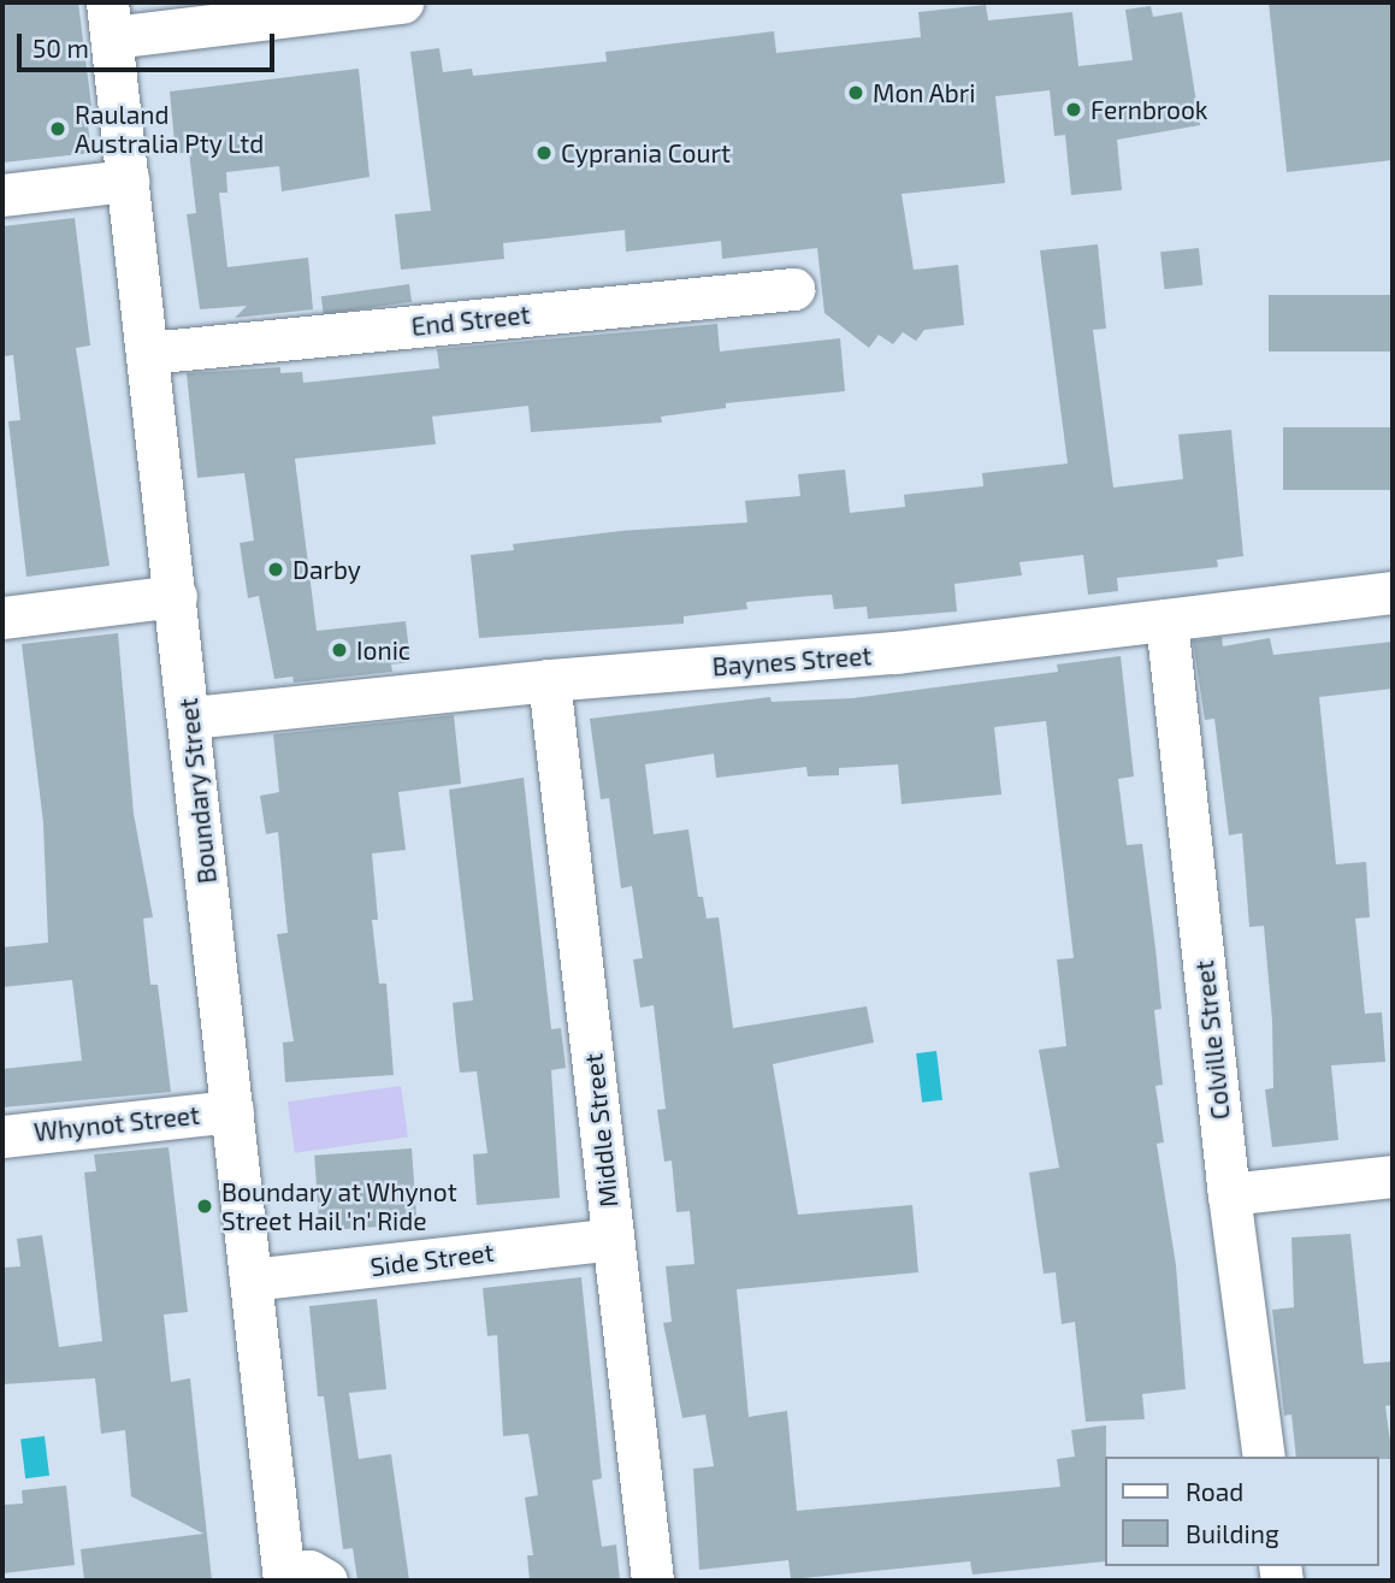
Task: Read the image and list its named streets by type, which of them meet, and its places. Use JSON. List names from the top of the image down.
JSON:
{
  "streets": {
    "street": [
      "End Street",
      "Baynes Street",
      "Boundary Street",
      "Colville Street",
      "Whynot Street",
      "Middle Street",
      "Side Street"
    ]
  },
  "crossings": [
    ["End Street", "Boundary Street"],
    ["Baynes Street", "Boundary Street"],
    ["Baynes Street", "Colville Street"],
    ["Baynes Street", "Middle Street"],
    ["Boundary Street", "Whynot Street"],
    ["Boundary Street", "Side Street"],
    ["Middle Street", "Side Street"]
  ],
  "places": [
    "Mon Abri",
    "Fernbrook",
    "Rauland Australia Pty Ltd",
    "Cyprania Court",
    "Darby",
    "Ionic",
    "Boundary at Whynot Street Hail 'n' Ride"
  ],
  "legend": ["Road", "Building"],
  "scale_bar": "50 m"
}
